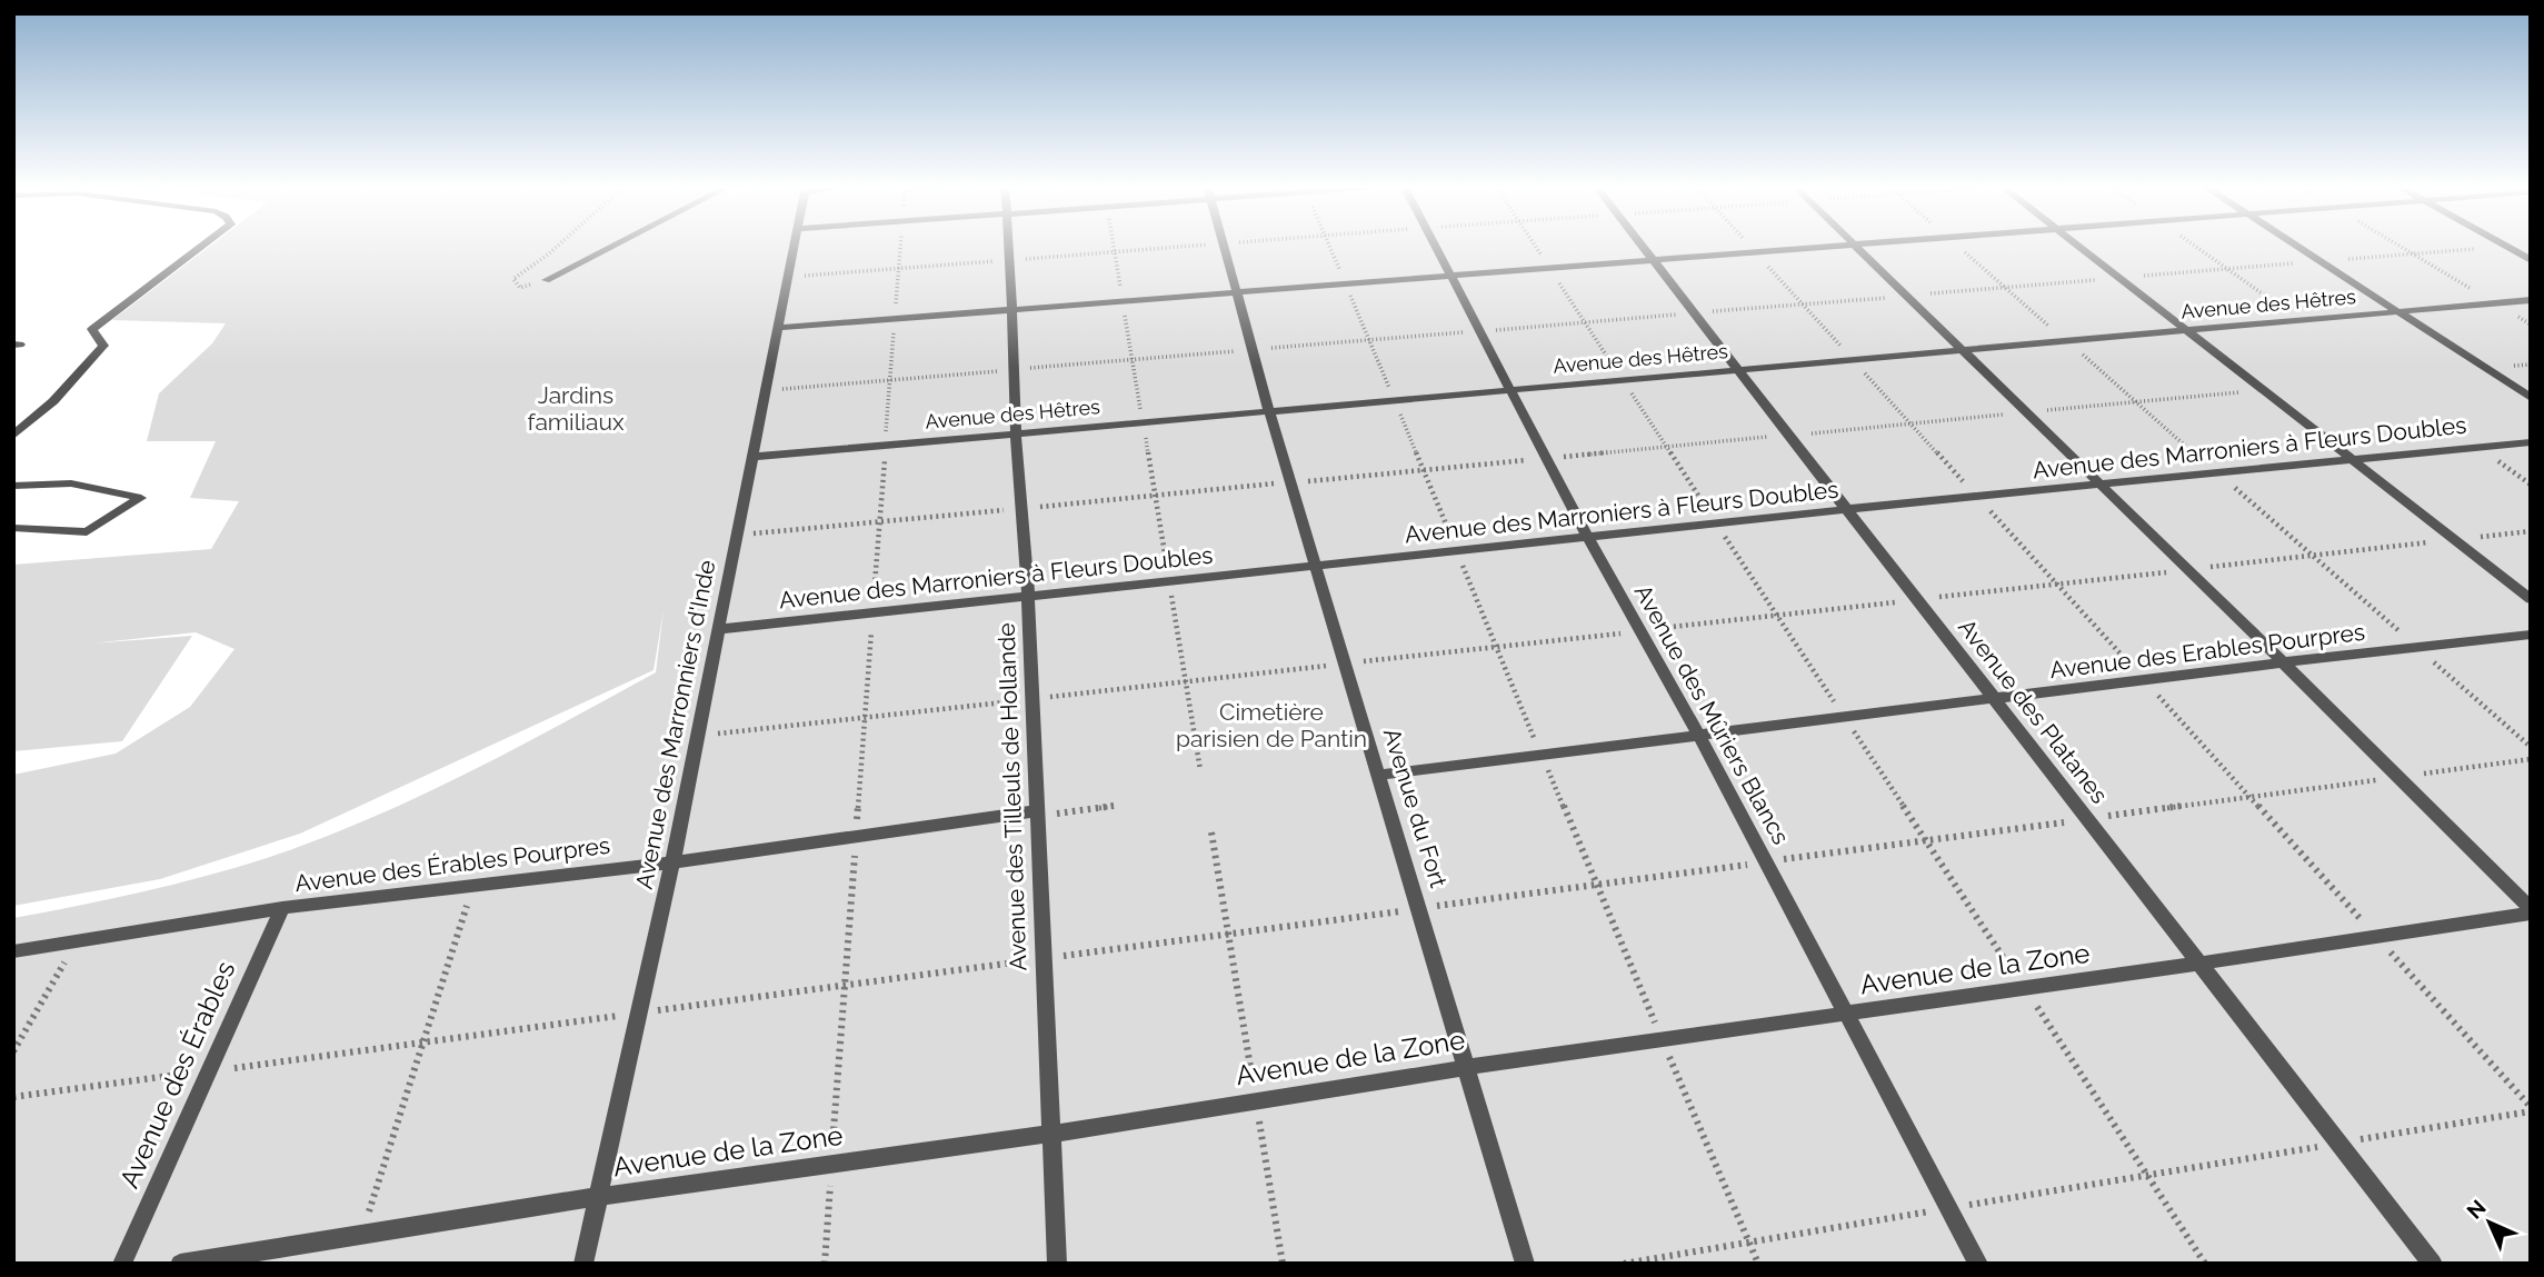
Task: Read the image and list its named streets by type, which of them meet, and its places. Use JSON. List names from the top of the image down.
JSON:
{
  "streets": {
    "lane": [
      "Avenue des Hêtres",
      "Avenue des Marroniers à Fleurs Doubles",
      "Avenue des Erables Pourpres",
      "Avenue des Platanes",
      "Avenue des Mûriers Blancs",
      "Avenue des Marronniers d'Inde",
      "Avenue des Tilleuls de Hollande",
      "Avenue du Fort",
      "Avenue des Érables Pourpres",
      "Avenue de la Zone",
      "Avenue des Érables"
    ]
  },
  "crossings": [
    ["Avenue des Hêtres", "Avenue des Platanes"],
    ["Avenue des Hêtres", "Avenue des Mûriers Blancs"],
    ["Avenue des Hêtres", "Avenue des Marronniers d'Inde"],
    ["Avenue des Hêtres", "Avenue des Tilleuls de Hollande"],
    ["Avenue des Hêtres", "Avenue du Fort"],
    ["Avenue des Marroniers à Fleurs Doubles", "Avenue des Platanes"],
    ["Avenue des Marroniers à Fleurs Doubles", "Avenue des Mûriers Blancs"],
    ["Avenue des Marroniers à Fleurs Doubles", "Avenue des Marronniers d'Inde"],
    ["Avenue des Marroniers à Fleurs Doubles", "Avenue des Tilleuls de Hollande"],
    ["Avenue des Marroniers à Fleurs Doubles", "Avenue du Fort"],
    ["Avenue des Erables Pourpres", "Avenue des Platanes"],
    ["Avenue des Erables Pourpres", "Avenue des Mûriers Blancs"],
    ["Avenue des Erables Pourpres", "Avenue du Fort"],
    ["Avenue des Platanes", "Avenue de la Zone"],
    ["Avenue des Mûriers Blancs", "Avenue de la Zone"],
    ["Avenue des Marronniers d'Inde", "Avenue des Érables Pourpres"],
    ["Avenue des Marronniers d'Inde", "Avenue de la Zone"],
    ["Avenue des Tilleuls de Hollande", "Avenue des Érables Pourpres"],
    ["Avenue des Tilleuls de Hollande", "Avenue de la Zone"],
    ["Avenue du Fort", "Avenue de la Zone"],
    ["Avenue des Érables Pourpres", "Avenue des Érables"]
  ],
  "parks": ["Jardins familiaux", "Cimetière parisien de Pantin"],
  "north": "top left"
}
